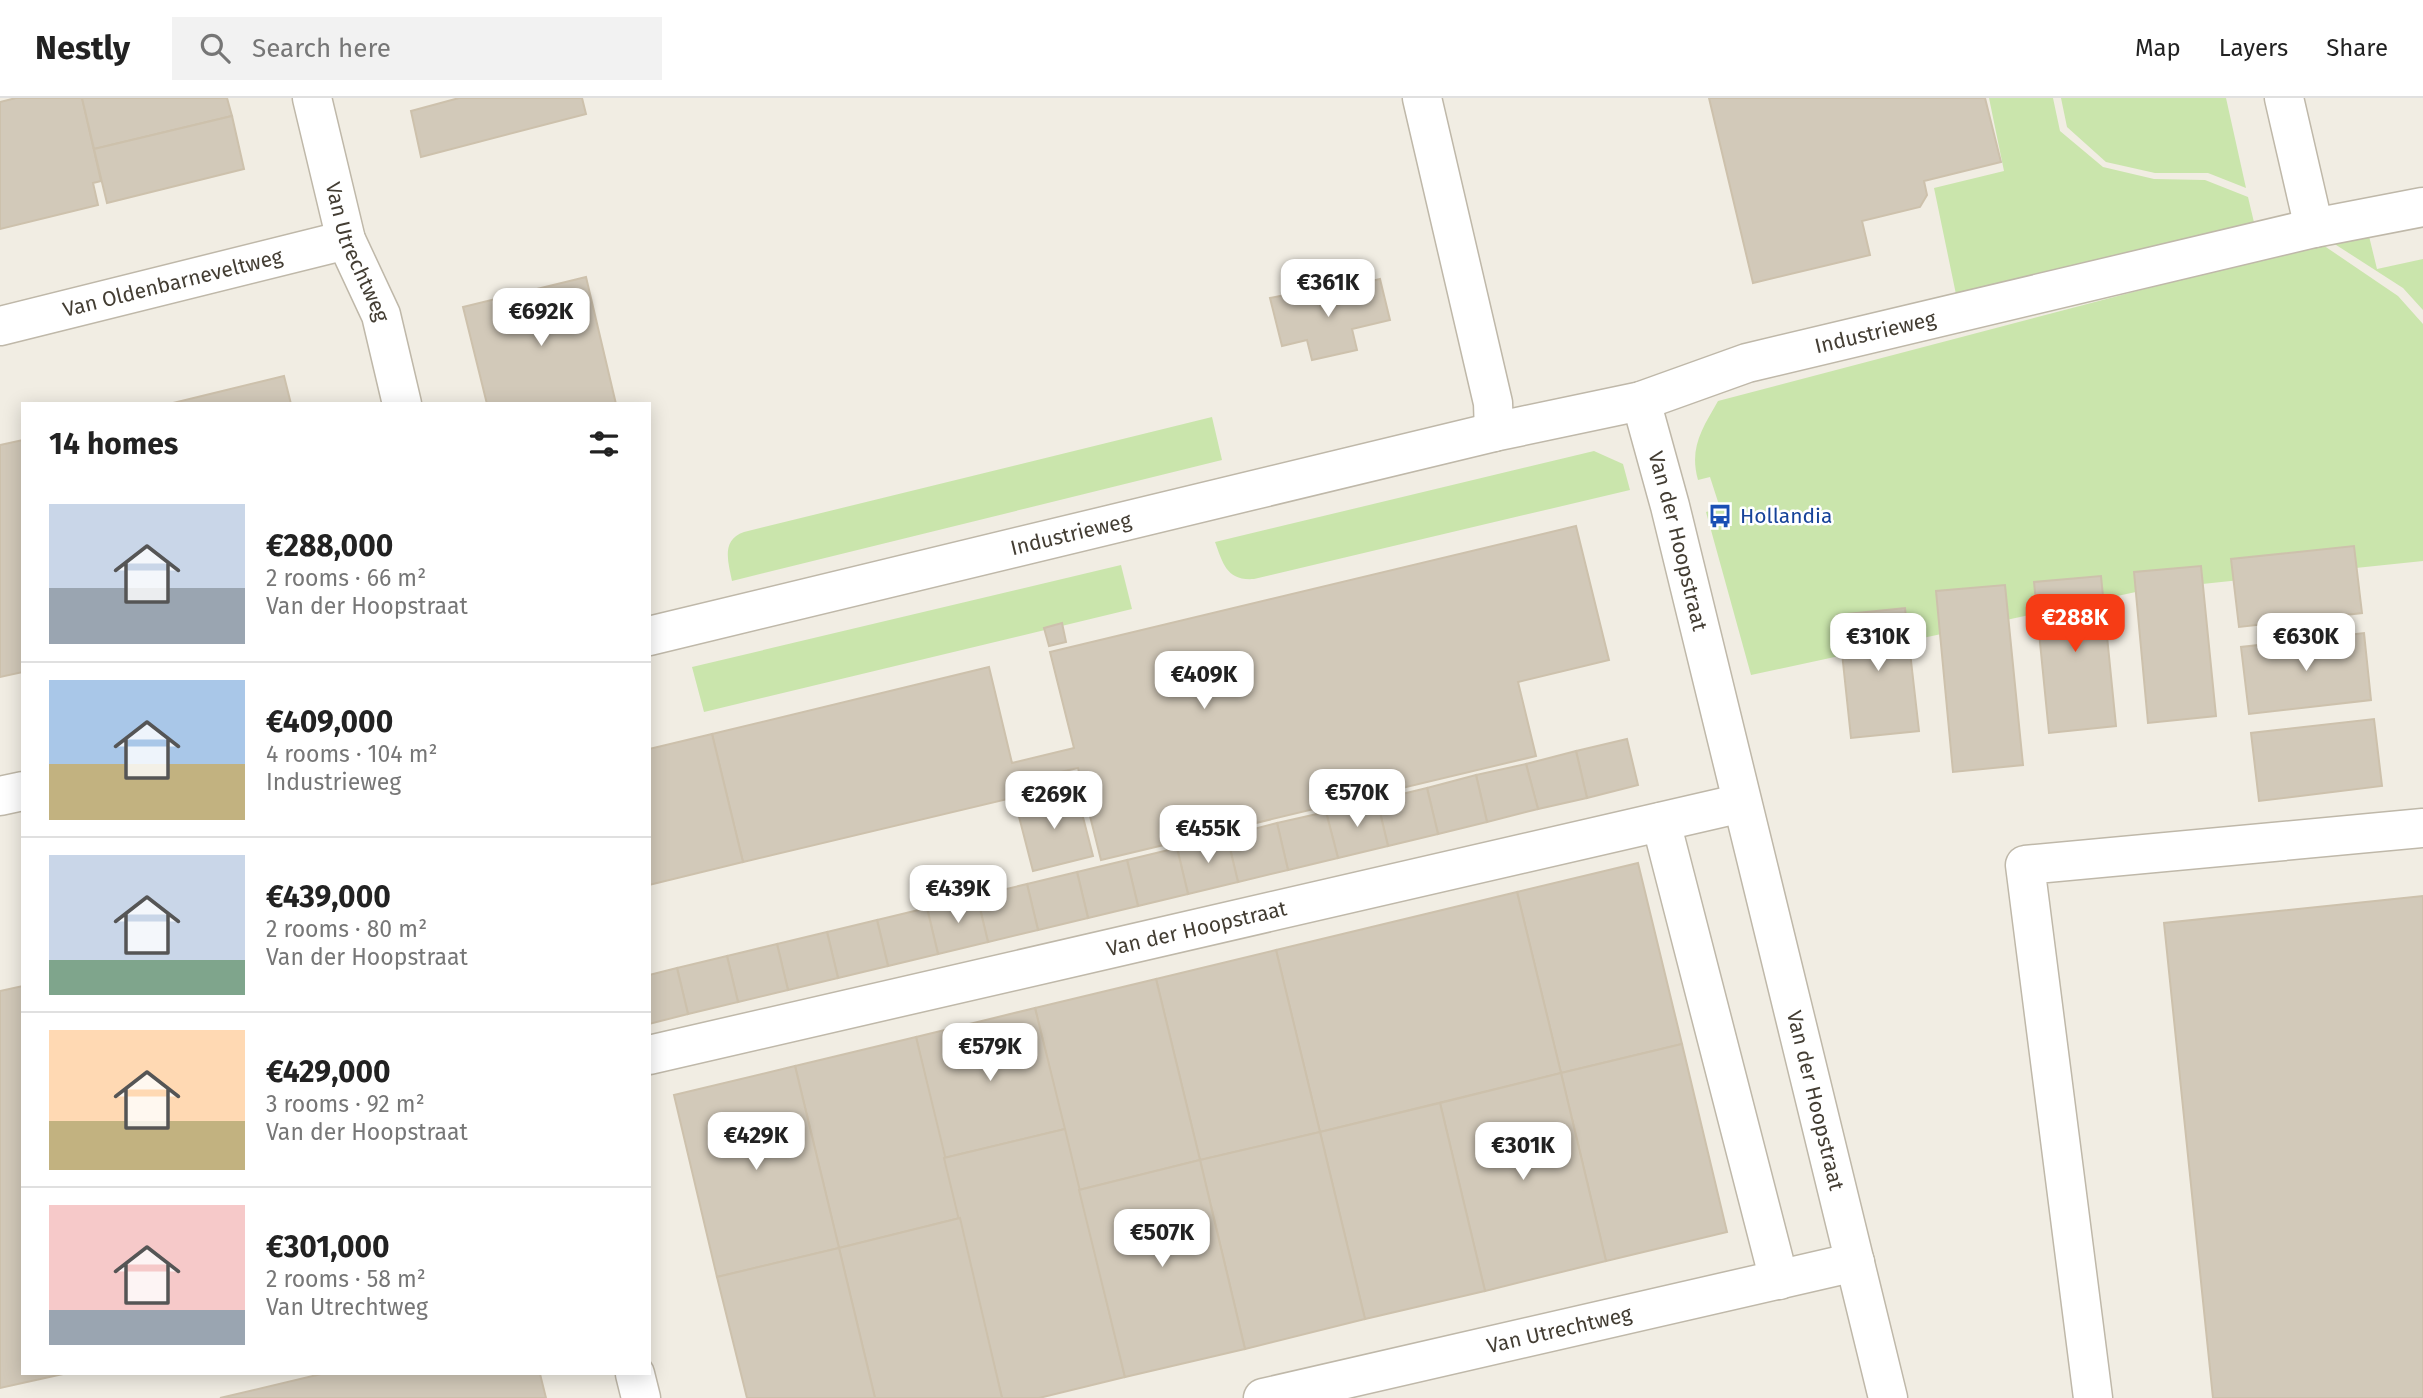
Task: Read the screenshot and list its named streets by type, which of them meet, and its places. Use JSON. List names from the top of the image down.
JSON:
{
  "streets": {
    "street": [
      "Van Utrechtweg",
      "Van Oldenbarneveltweg",
      "Industrieweg",
      "Van der Hoopstraat"
    ]
  },
  "crossings": [
    ["Van Utrechtweg", "Van Oldenbarneveltweg"],
    ["Van Utrechtweg", "Van der Hoopstraat"],
    ["Industrieweg", "Van der Hoopstraat"]
  ],
  "places": {
    "bus stop": ["Hollandia"]
  },
  "page": {
    "header": "Nestly",
    "search": "Search here",
    "nav": ["Map", "Layers", "Share"],
    "price": [
      "€361K",
      "€692K",
      "€288K",
      "€310K",
      "€630K",
      "€409K",
      "€570K",
      "€269K",
      "€455K",
      "€439K",
      "€579K",
      "€429K",
      "€301K",
      "€507K"
    ],
    "heading": "14 homes",
    "list": [
      {
        "name": "€288,000",
        "note": "2 rooms · 66 m² · Van der Hoopstraat"
      },
      {
        "name": "€409,000",
        "note": "4 rooms · 104 m² · Industrieweg"
      },
      {
        "name": "€439,000",
        "note": "2 rooms · 80 m² · Van der Hoopstraat"
      },
      {
        "name": "€429,000",
        "note": "3 rooms · 92 m² · Van der Hoopstraat"
      },
      {
        "name": "€301,000",
        "note": "2 rooms · 58 m² · Van Utrechtweg"
      }
    ]
  }
}
